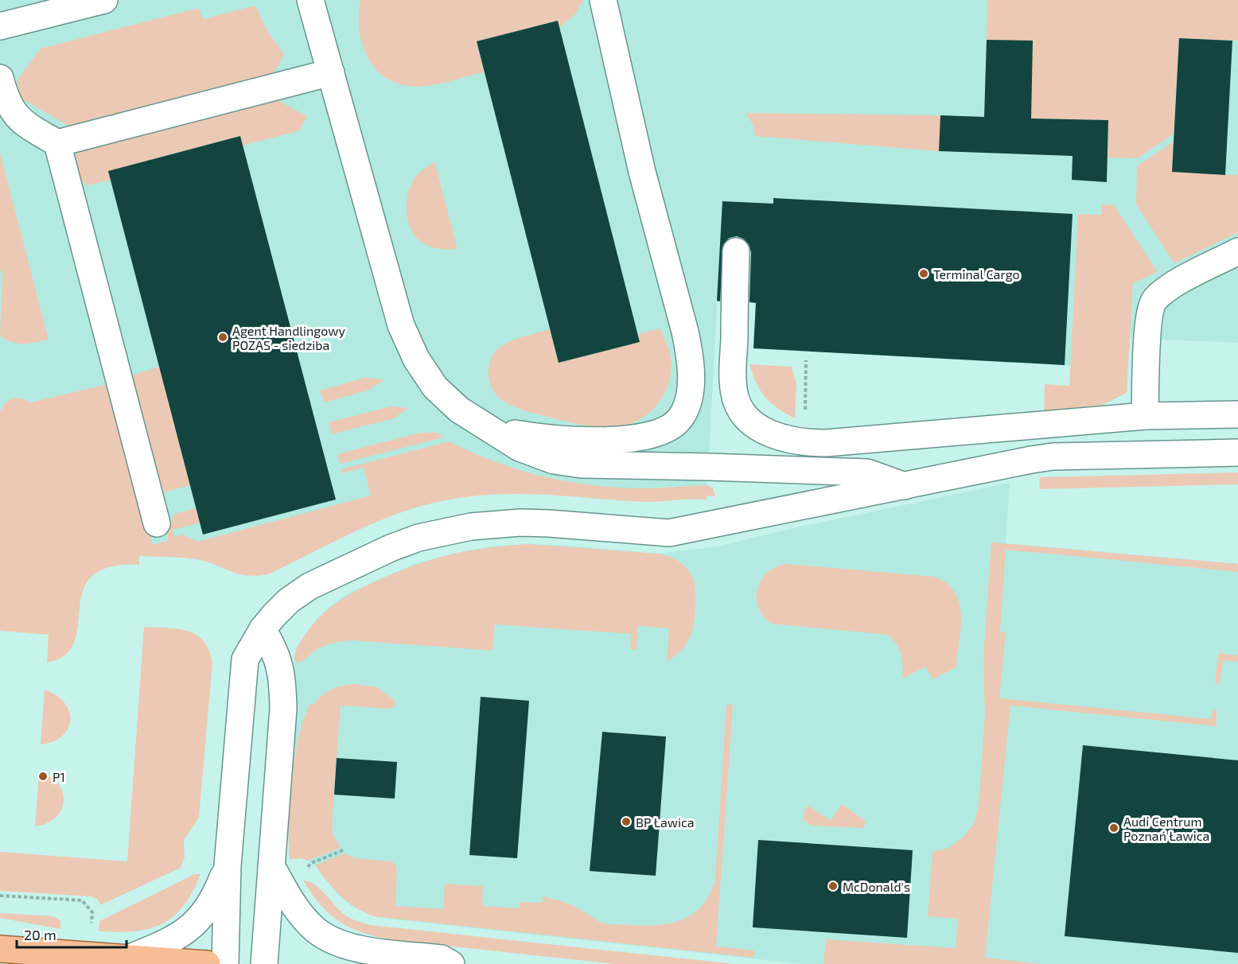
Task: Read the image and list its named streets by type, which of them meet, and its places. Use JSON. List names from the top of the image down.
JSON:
{
  "places": [
    "Terminal Cargo",
    "Agent Handlingowy POZAS - siedziba",
    "P1",
    "BP Ławica",
    "Audi Centrum Poznań Ławica",
    "McDonald's"
  ],
  "scale_bar": "20 m"
}
